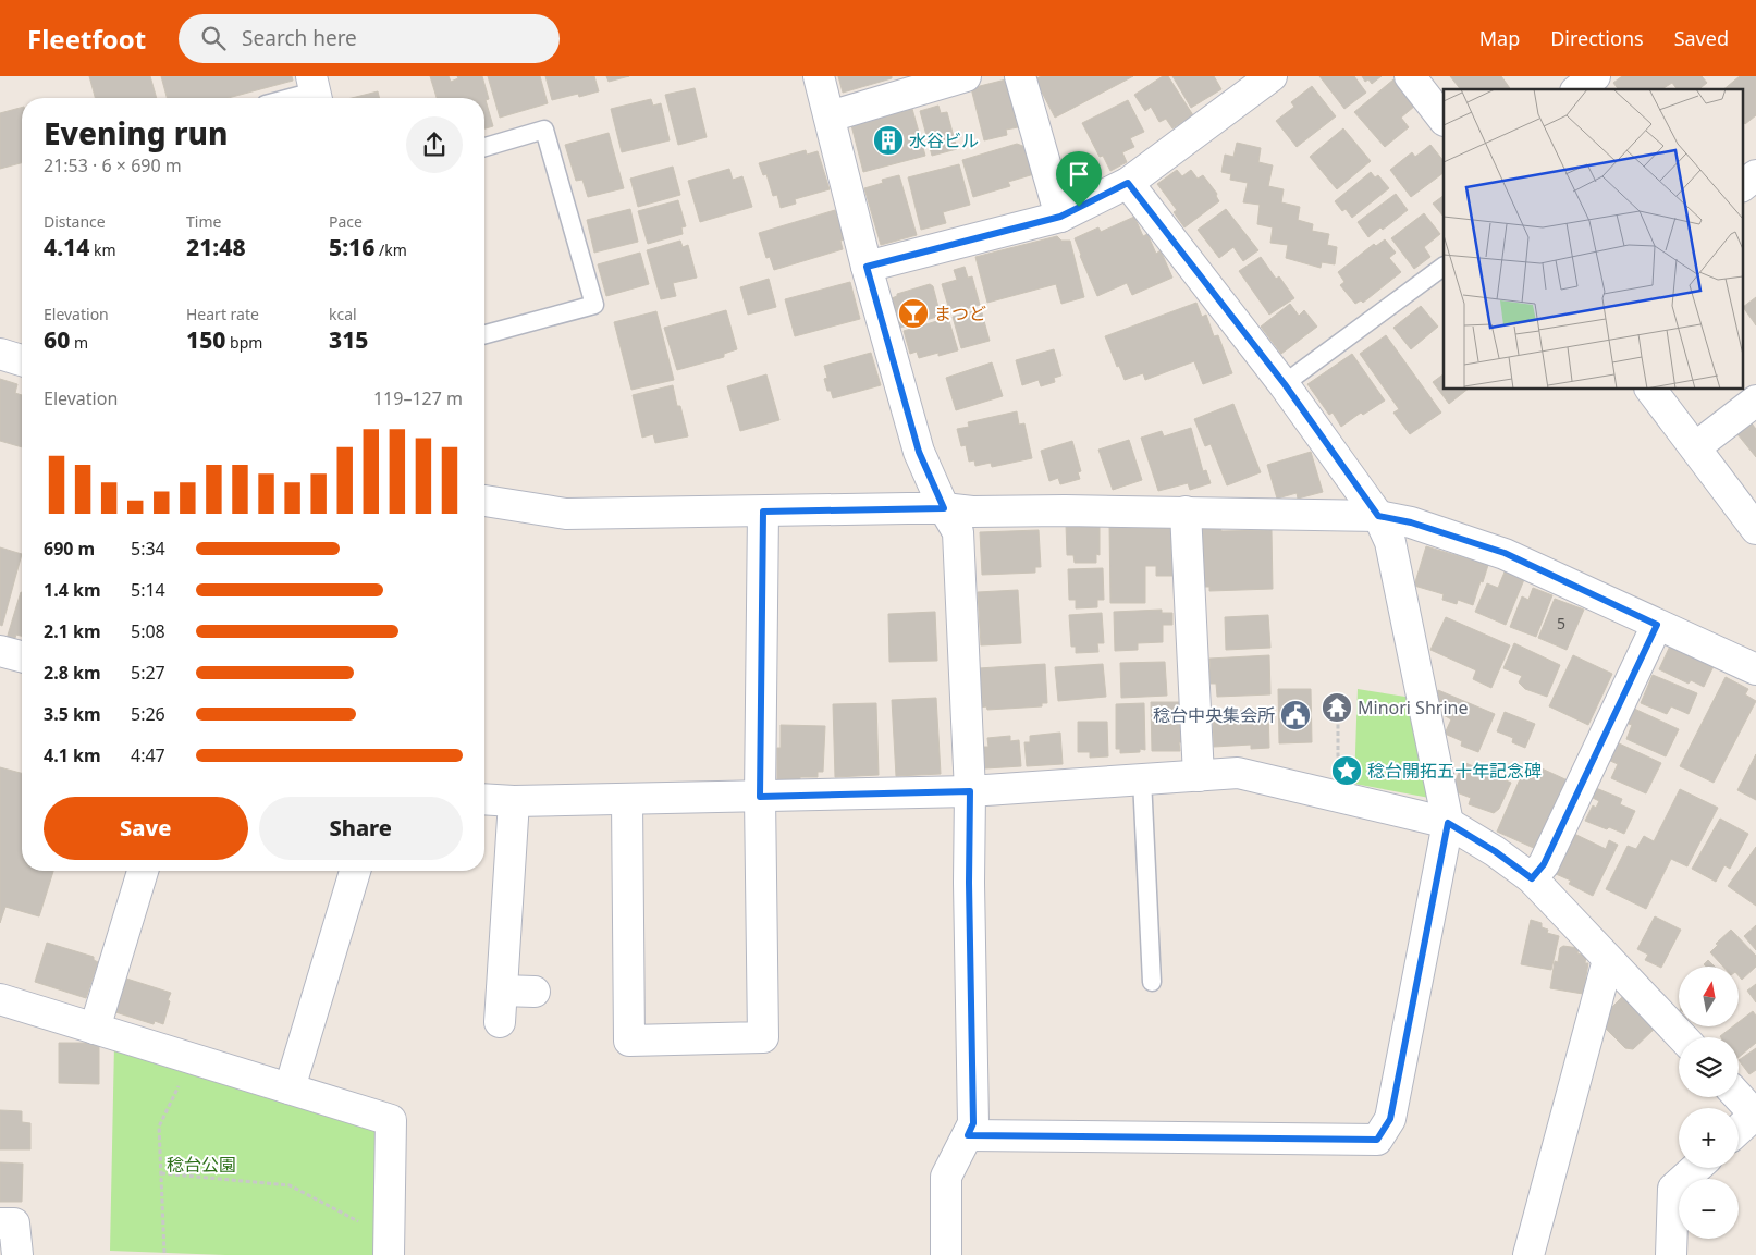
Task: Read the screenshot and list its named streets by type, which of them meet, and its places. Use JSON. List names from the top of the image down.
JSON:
{
  "parks": ["稔台公園"],
  "places": {
    "building": ["水谷ビル"],
    "bar": ["まつど"],
    "temple": ["Minori Shrine"],
    "public building": ["稔台中央集会所"],
    "place": ["稔台開拓五十年記念碑"]
  },
  "house_numbers": ["5"],
  "north": "top",
  "page": {
    "header": "Fleetfoot",
    "search": "Search here",
    "nav": ["Map", "Directions", "Saved"],
    "heading": ["Evening run", "21:53 · 6 × 690 m"],
    "stats": [
      ["Distance", "4.14 km"],
      ["Time", "21:48"],
      ["Pace", "5:16 /km"],
      ["Elevation", "60 m"],
      ["Heart rate", "150 bpm"],
      ["kcal", "315"]
    ],
    "chart": ["Elevation", "119–127 m"],
    "list": [
      {
        "name": "690 m",
        "note": "5:34"
      },
      {
        "name": "1.4 km",
        "note": "5:14"
      },
      {
        "name": "2.1 km",
        "note": "5:08"
      },
      {
        "name": "2.8 km",
        "note": "5:27"
      },
      {
        "name": "3.5 km",
        "note": "5:26"
      },
      {
        "name": "4.1 km",
        "note": "4:47"
      }
    ],
    "buttons": ["Save", "Share"],
    "map_buttons": ["+", "−"]
  }
}
